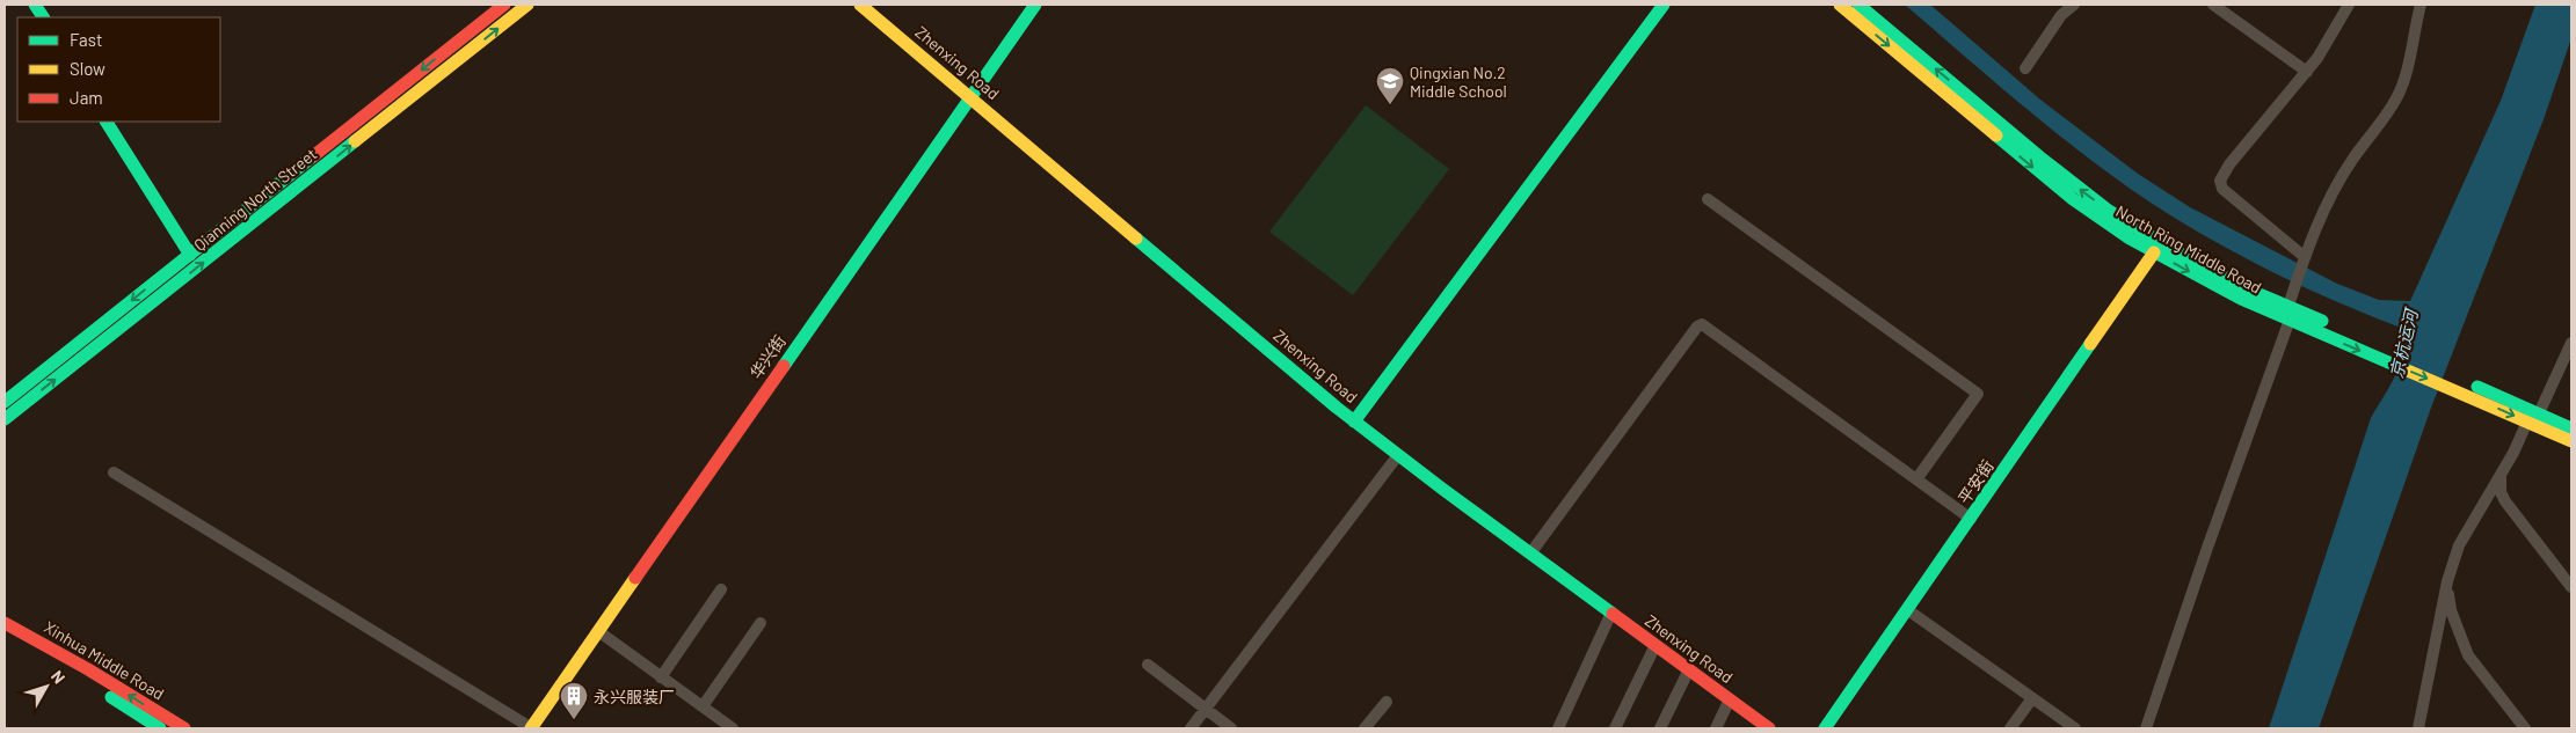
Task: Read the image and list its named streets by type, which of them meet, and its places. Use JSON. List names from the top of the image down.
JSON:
{
  "streets": {
    "main road": [
      "Zhenxing Road",
      "Qianning North Street",
      "North Ring Middle Road",
      "华兴街",
      "平安街",
      "Xinhua Middle Road"
    ]
  },
  "crossings": [
    ["Zhenxing Road", "华兴街"],
    ["North Ring Middle Road", "平安街"]
  ],
  "water": ["京杭运河"],
  "places": {
    "school or university": ["Qingxian No.2 Middle School"],
    "building": ["永兴服装厂"]
  },
  "legend": ["Fast", "Slow", "Jam"],
  "north": "top right"
}
